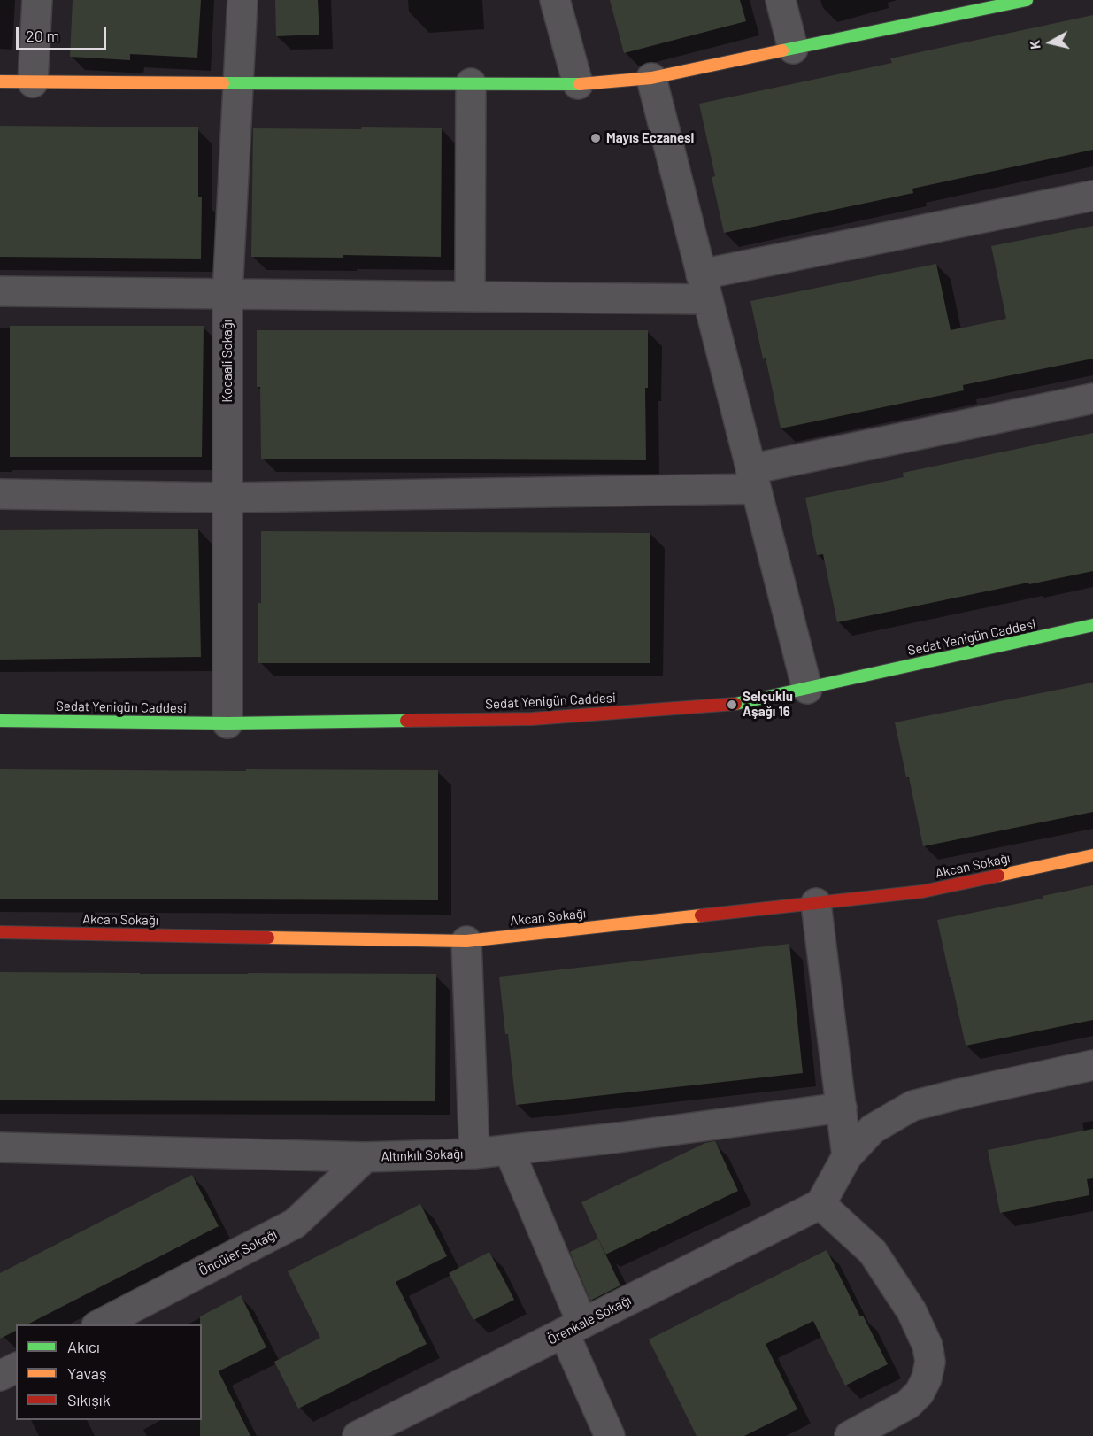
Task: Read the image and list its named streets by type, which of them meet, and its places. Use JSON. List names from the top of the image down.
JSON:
{
  "streets": {
    "street": [
      "Kocaali Sokağı",
      "Sedat Yenigün Caddesi",
      "Akcan Sokağı",
      "Altınkılı Sokağı",
      "Öncüler Sokağı",
      "Örenkale Sokağı"
    ]
  },
  "crossings": [
    ["Kocaali Sokağı", "Sedat Yenigün Caddesi"],
    ["Altınkılı Sokağı", "Öncüler Sokağı"]
  ],
  "places": ["Mayıs Eczanesi", "Selçuklu Aşağı 16"],
  "legend": ["Akıcı", "Yavaş", "Sıkışık"],
  "scale_bar": "20 m",
  "north": "left"
}
